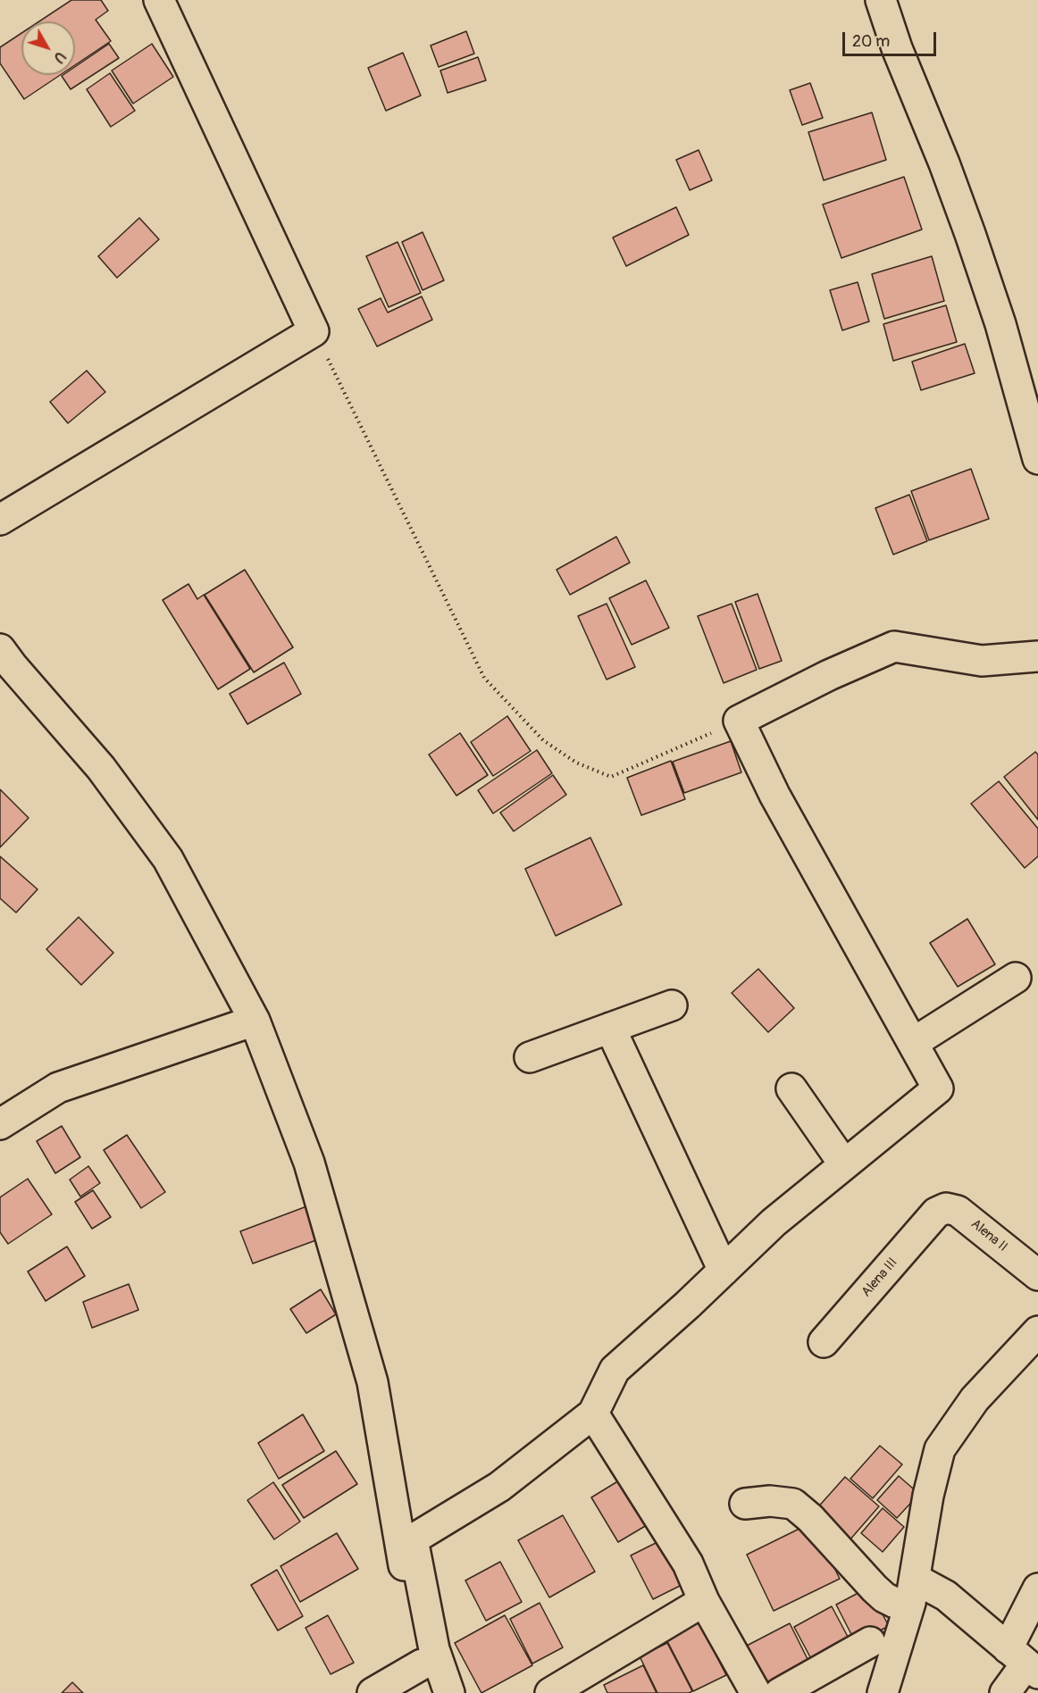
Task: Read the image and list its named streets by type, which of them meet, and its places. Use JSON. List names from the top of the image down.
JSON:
{
  "streets": {
    "street": ["Alena II", "Alena III"]
  },
  "crossings": [
    ["Alena II", "Alena III"]
  ],
  "scale_bar": "20 m",
  "north": "bottom right"
}
